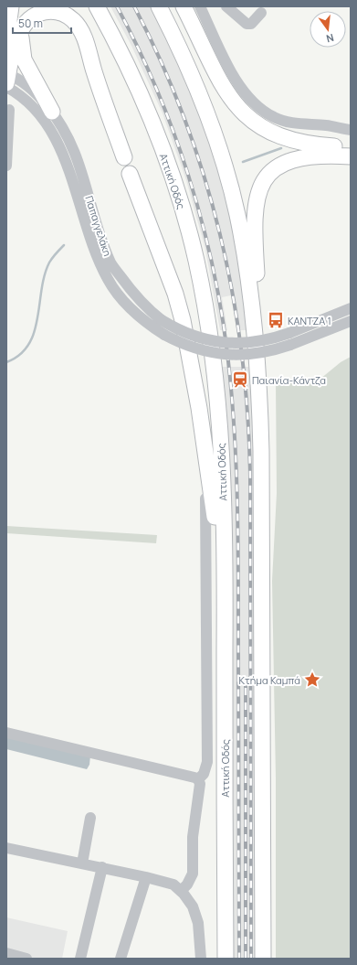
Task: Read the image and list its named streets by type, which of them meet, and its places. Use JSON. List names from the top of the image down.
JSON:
{
  "streets": {
    "highway": ["Αττική Οδός"],
    "street": ["Παπαγγελάκη"]
  },
  "places": {
    "bus stop": ["ΚΑΝΤΖΑ 1"],
    "station": ["Παιανία-Κάντζα"],
    "place": ["Kτήμα Καμπά"]
  },
  "scale_bar": "50 m",
  "north": "bottom"
}
